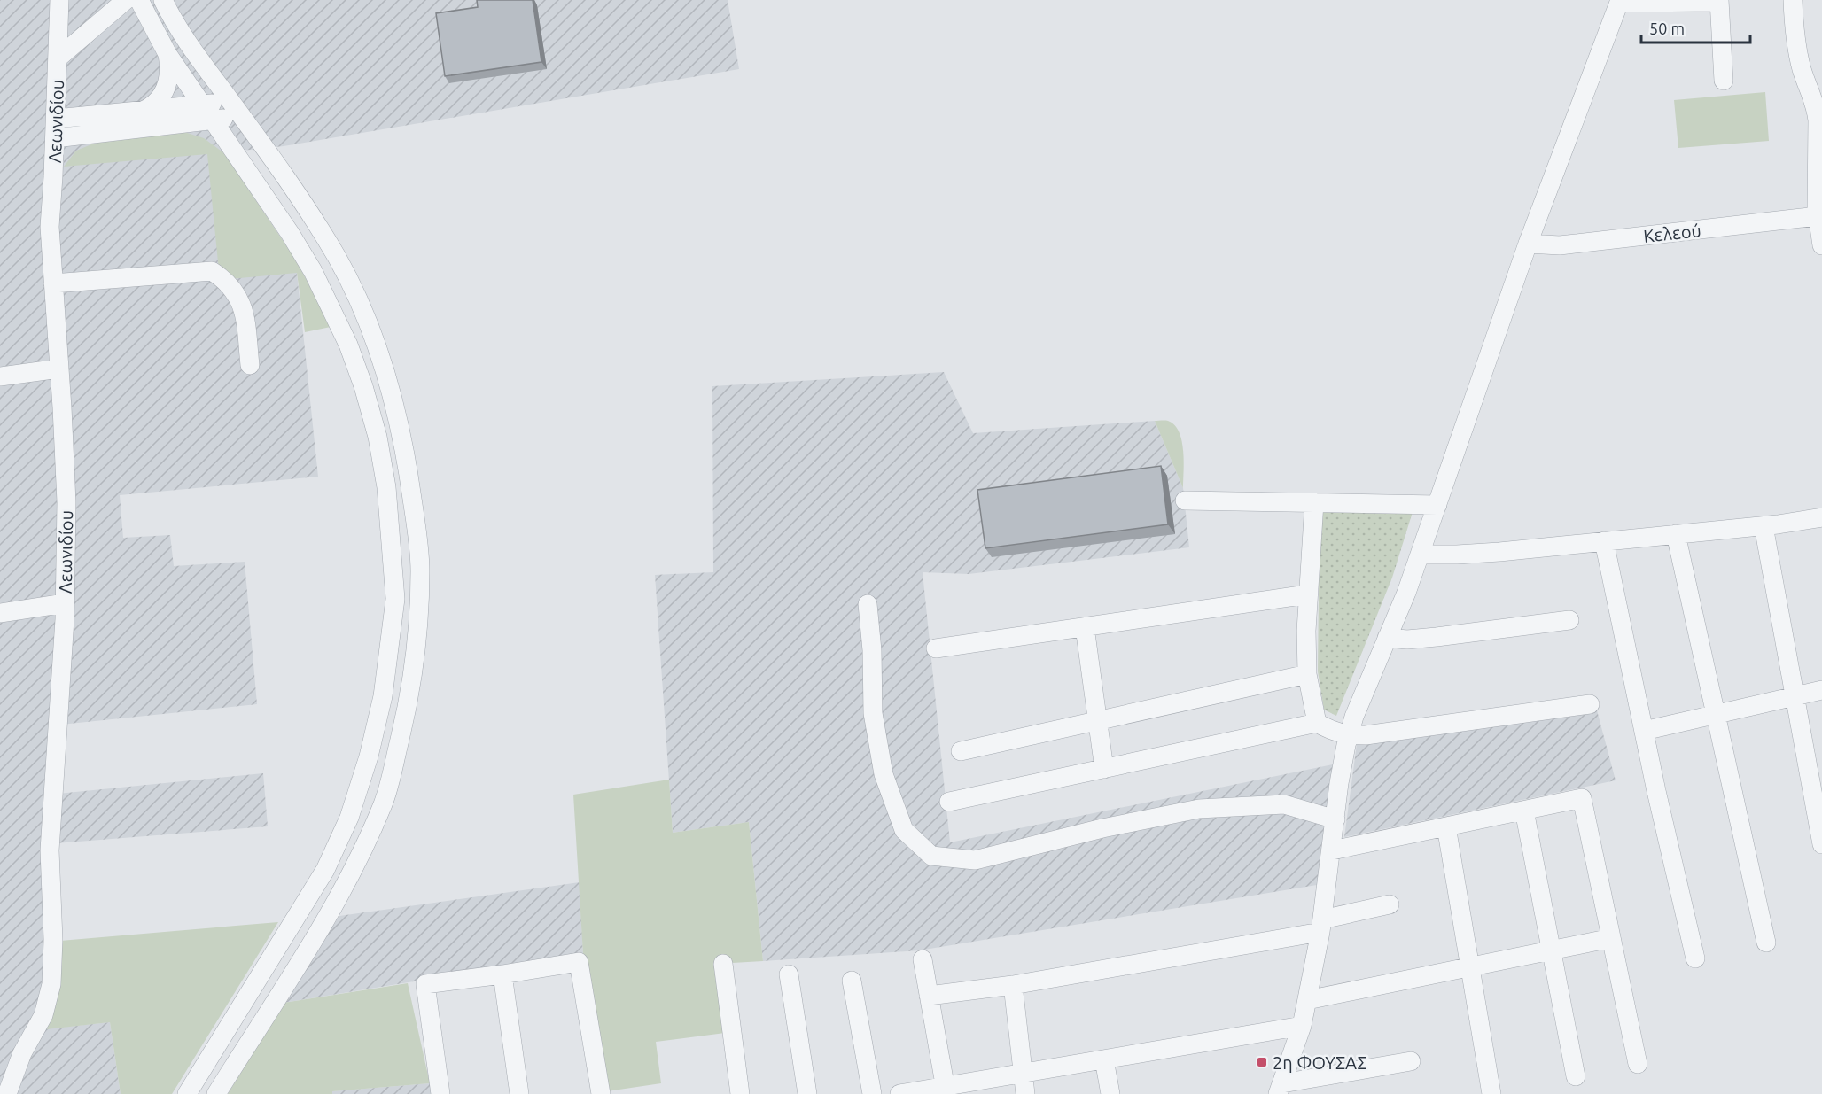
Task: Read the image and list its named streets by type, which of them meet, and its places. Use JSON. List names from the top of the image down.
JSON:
{
  "streets": {
    "street": ["Λεωνιδίου", "Κελεού"]
  },
  "places": {
    "transit": ["2η ΦΟΥΣΑΣ"]
  },
  "scale_bar": "50 m"
}
